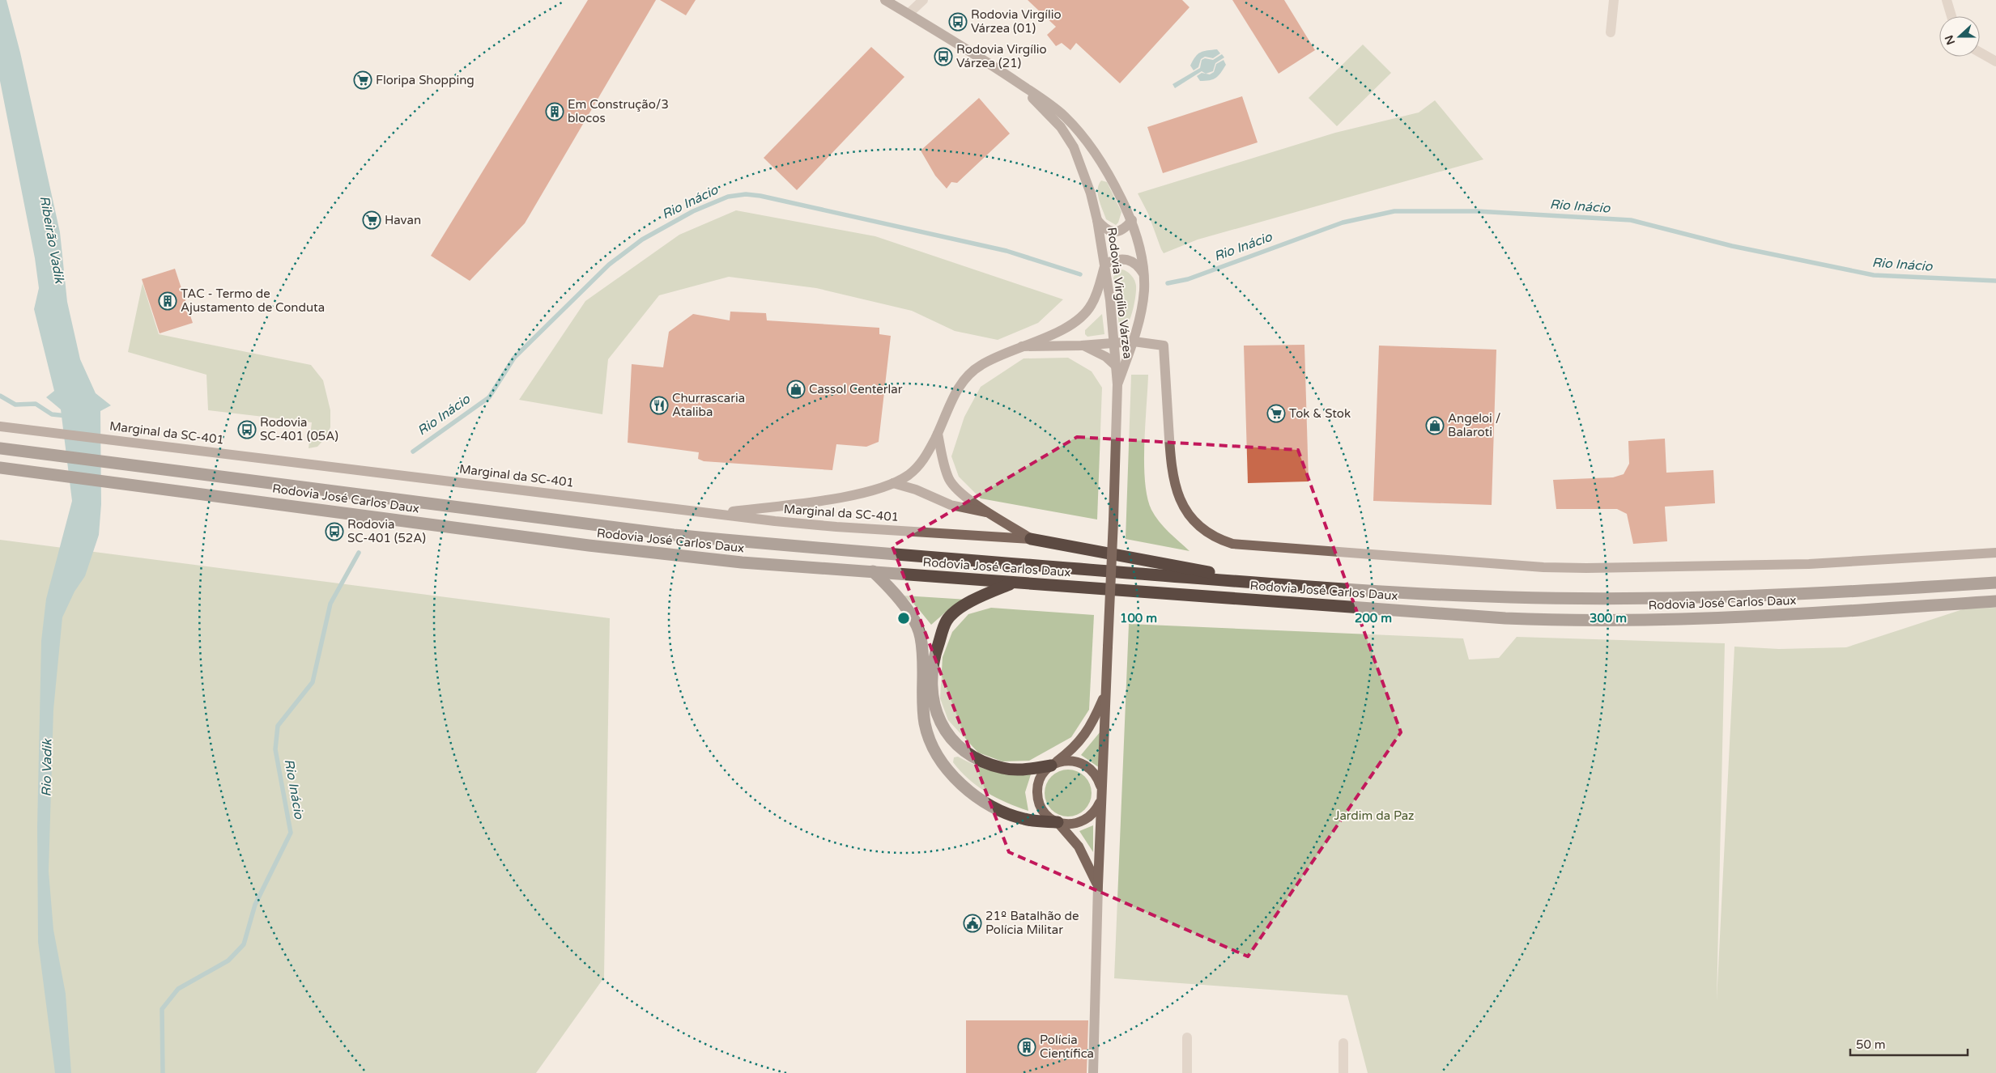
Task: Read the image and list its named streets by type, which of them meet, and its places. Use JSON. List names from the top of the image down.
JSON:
{
  "streets": {
    "highway": ["Rodovia José Carlos Daux"],
    "main road": ["Rodovia Virgílio Várzea", "Marginal da SC-401"]
  },
  "water": ["Rio Inácio", "Ribeirão Vadik", "Rio Vadik"],
  "parks": ["Jardim da Paz"],
  "places": {
    "bus stop": [
      "Rodovia Virgílio Várzea (01)",
      "Rodovia Virgílio Várzea (21)",
      "Rodovia SC-401 (05A)",
      "Rodovia SC-401 (52A)"
    ],
    "supermarket": ["Floripa Shopping", "Havan", "Tok & Stok"],
    "building": ["Em Construção/3 blocos", "TAC - Termo de Ajustamento de Conduta", "Polícia Científica"],
    "shop": ["Cassol Centerlar", "Angeloi / Balaroti"],
    "restaurant": ["Churrascaria Ataliba"],
    "public building": ["21º Batalhão de Polícia Militar"]
  },
  "scale_bar": "50 m",
  "north": "left",
  "rings": ["100 m", "200 m", "300 m"]
}
